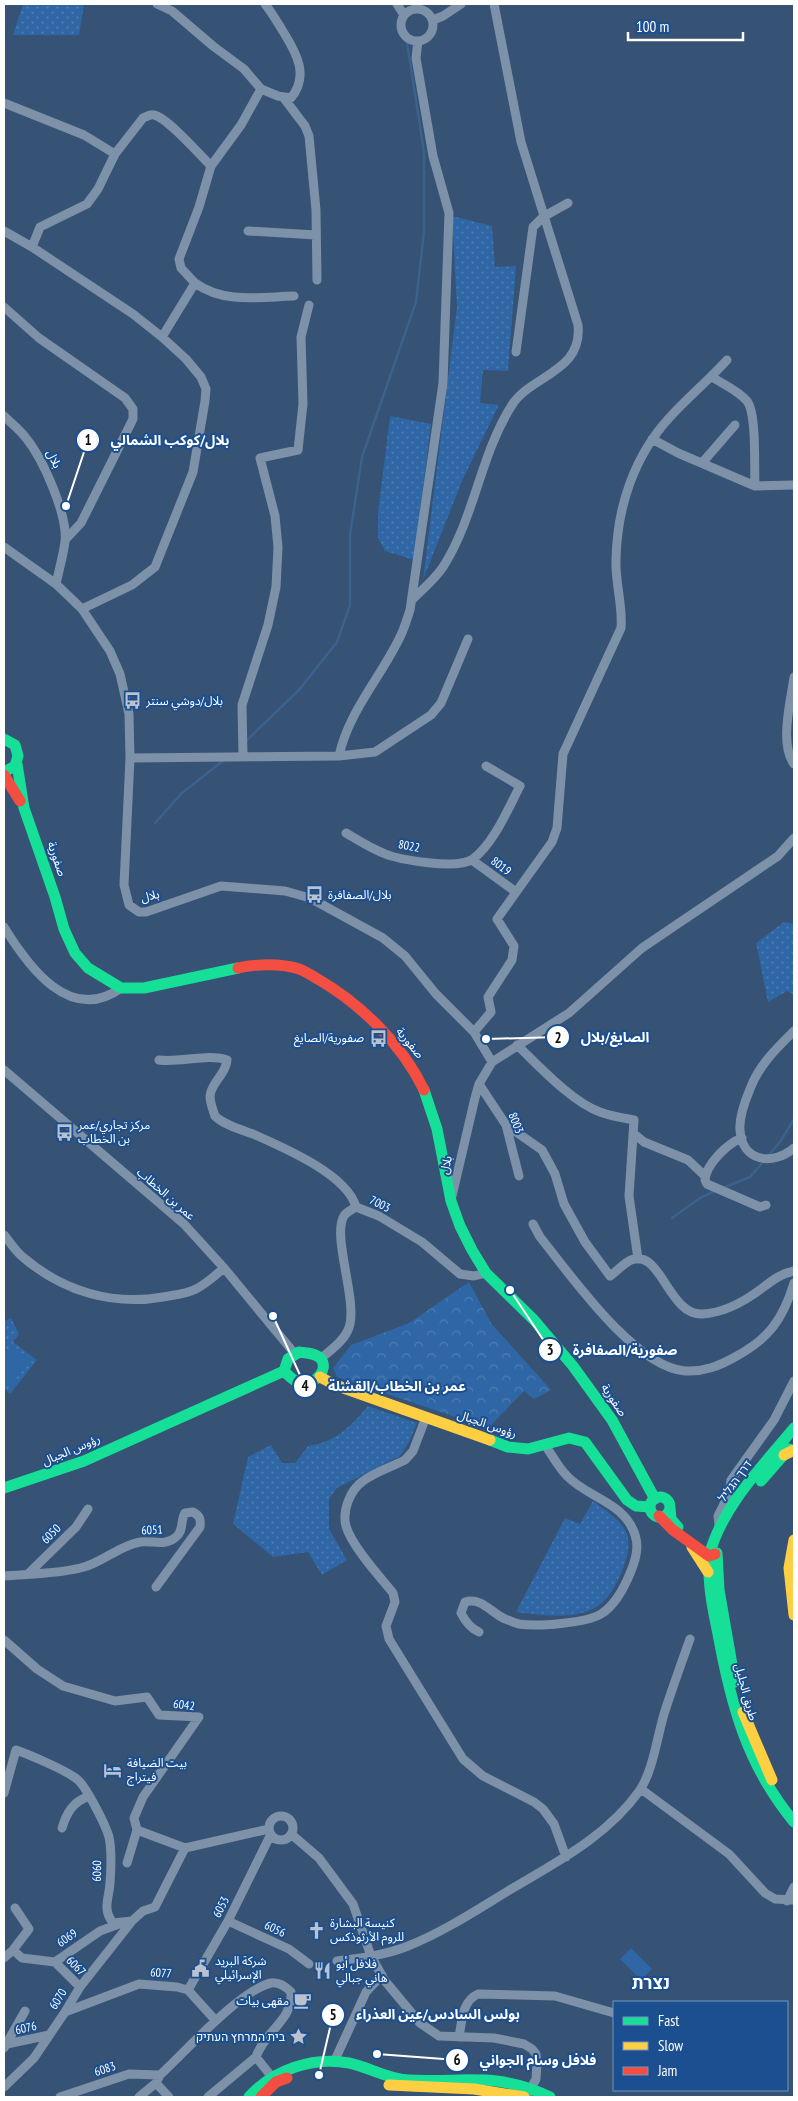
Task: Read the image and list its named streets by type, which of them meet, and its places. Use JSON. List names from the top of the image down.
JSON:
{
  "streets": {
    "main road": [
      "صفورية",
      "رؤوس الجبال",
      "דרך הגליל",
      "طريق الجليل"
    ],
    "street": [
      "بلال",
      "8022",
      "8019",
      "8003",
      "عمر بن الخطاب",
      "7003",
      "6051",
      "6050",
      "6042",
      "6060",
      "6053",
      "6056",
      "6069",
      "6067",
      "6077",
      "6070",
      "6076",
      "6083"
    ]
  },
  "crossings": [
    ["بلال", "صفورية"],
    ["بلال", "8003"],
    ["8022", "8019"],
    ["صفورية", "7003"],
    ["صفورية", "رؤوس الجبال"],
    ["عمر بن الخطاب", "7003"],
    ["عمر بن الخطاب", "رؤوس الجبال"],
    ["7003", "رؤوس الجبال"],
    ["דרך הגליל", "طريق الجليل"],
    ["6051", "6050"],
    ["6060", "6069"],
    ["6053", "6056"],
    ["6053", "6077"],
    ["6069", "6067"],
    ["6067", "6070"],
    ["6077", "6070"],
    ["6070", "6076"]
  ],
  "districts": ["נצרת"],
  "places": {
    "other": [
      "بلال/كوكب الشمالي",
      "الصايغ/بلال",
      "صفورية/الصفافرة",
      "عمر بن الخطاب/القشلة",
      "فلافل وسام الجواني",
      "بولس السادس/عين العذراء"
    ],
    "bus stop": [
      "بلال/دوشي سنتر",
      "بلال/الصفافرة",
      "صفورية/الصايغ",
      "مركز تجاري/عمر بن الخطاب"
    ],
    "hotel": ["بيت الضيافة فيتراج"],
    "church": ["كنيسة البشارة للروم الأرثوذكس"],
    "public building": ["شركة البريد الإسرائيلي"],
    "restaurant": ["فلافل أبو هاني جبالي"],
    "cafe": ["مقهى بيات"],
    "place": ["בית המרחץ העתיק"]
  },
  "legend": ["Fast", "Slow", "Jam"],
  "scale_bar": "100 m"
}
